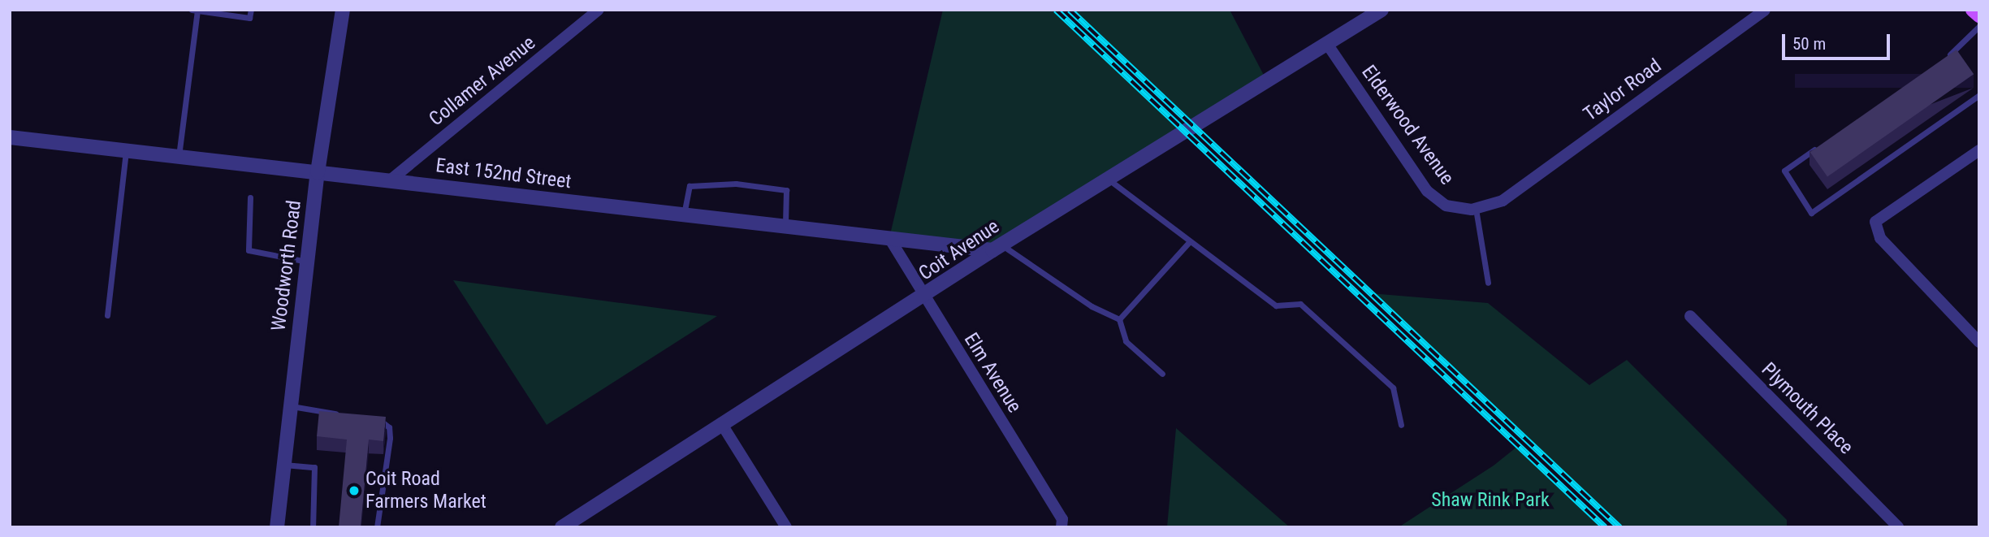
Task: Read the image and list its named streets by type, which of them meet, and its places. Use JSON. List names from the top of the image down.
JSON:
{
  "streets": {
    "street": [
      "Collamer Avenue",
      "Taylor Road",
      "Elderwood Avenue",
      "East 152nd Street",
      "Coit Avenue",
      "Woodworth Road",
      "Elm Avenue",
      "Plymouth Place"
    ]
  },
  "crossings": [
    ["Collamer Avenue", "East 152nd Street"],
    ["Taylor Road", "Elderwood Avenue"],
    ["Elderwood Avenue", "Coit Avenue"],
    ["East 152nd Street", "Coit Avenue"],
    ["East 152nd Street", "Woodworth Road"],
    ["East 152nd Street", "Elm Avenue"],
    ["Coit Avenue", "Elm Avenue"]
  ],
  "parks": ["Shaw Rink Park"],
  "places": ["Coit Road Farmers Market"],
  "scale_bar": "50 m"
}
